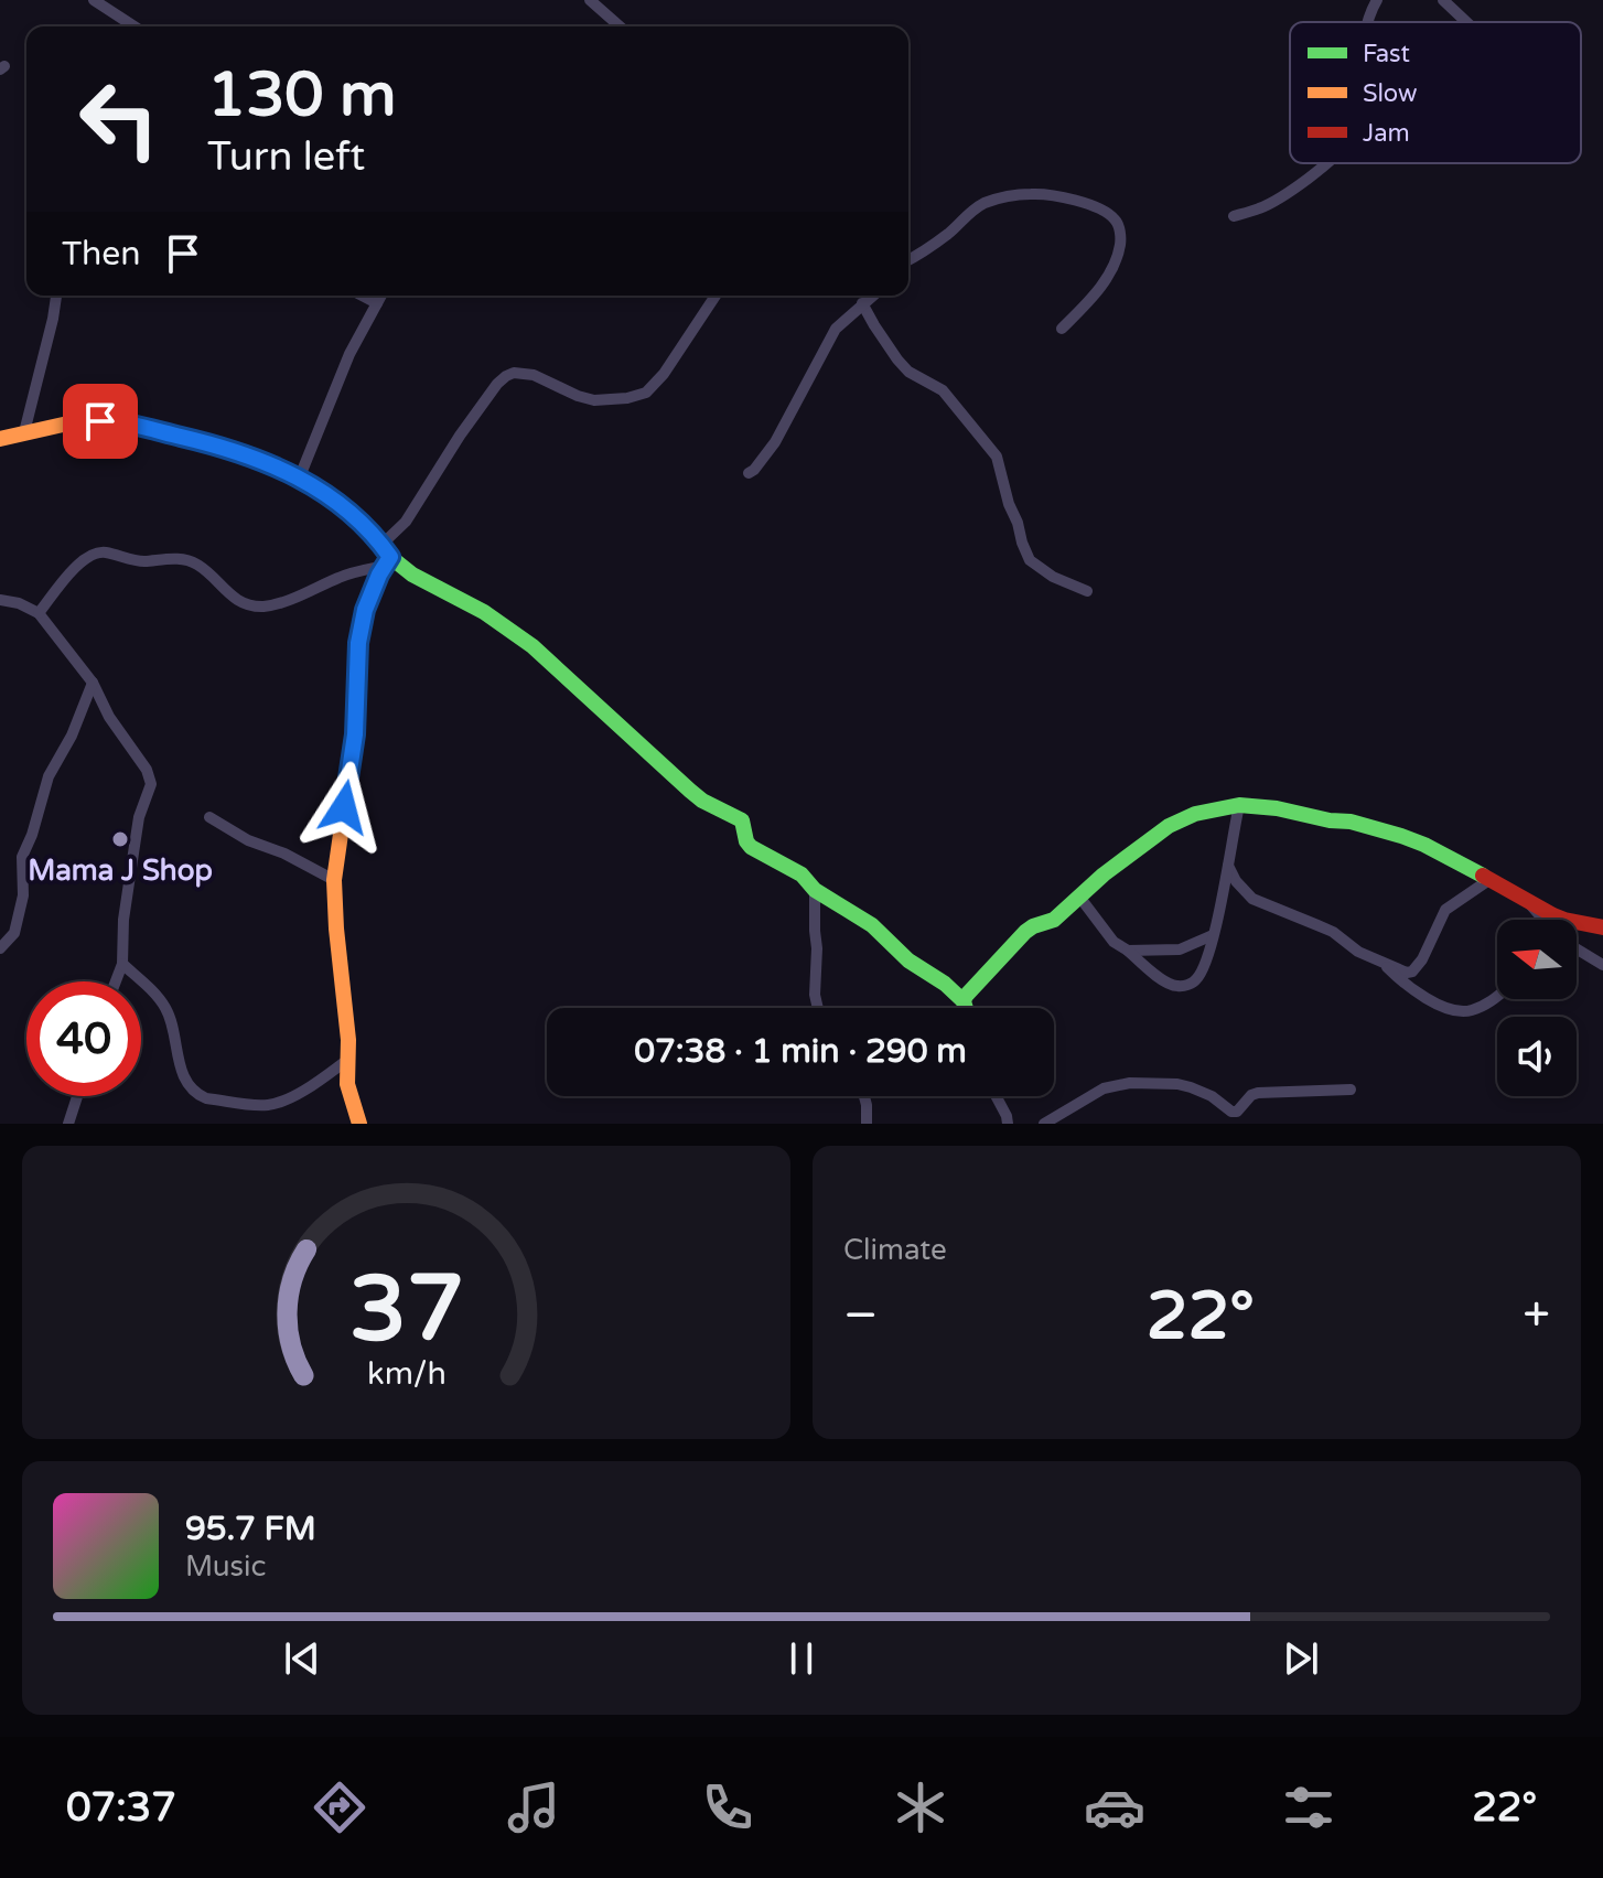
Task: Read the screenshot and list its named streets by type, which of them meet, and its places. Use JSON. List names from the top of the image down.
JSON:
{
  "places": ["Mama J Shop"],
  "legend": ["Fast", "Slow", "Jam"],
  "north": "left",
  "page": {
    "turn": ["130 m", "Turn left"],
    "then": "Then",
    "limit": "40",
    "trip": "07:38 · 1 min · 290 m",
    "tile": "Climate",
    "heat": ["−", "22°", "+"],
    "song": ["95.7 FM", "Music"],
    "tabs": ["07:37", "22°"],
    "gauge": ["37", "km/h"]
  }
}
